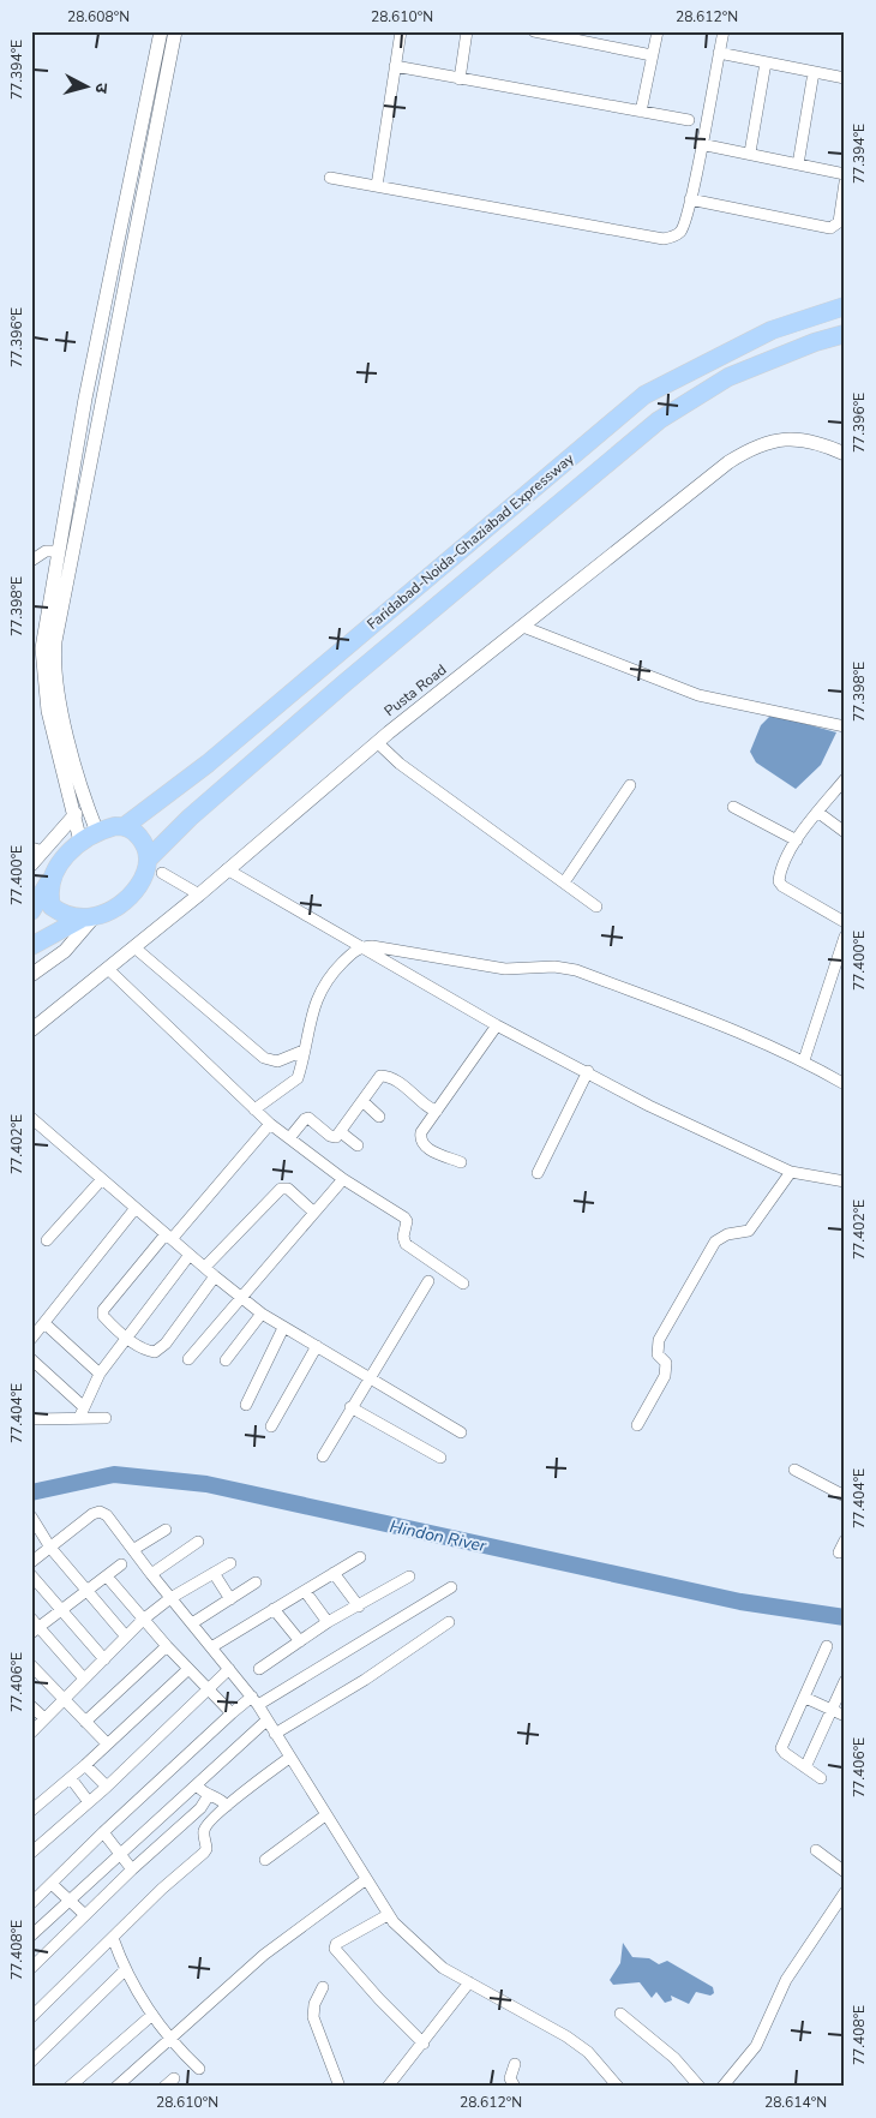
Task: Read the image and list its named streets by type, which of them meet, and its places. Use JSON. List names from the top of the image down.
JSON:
{
  "streets": {
    "main road": ["Faridabad-Noida-Ghaziabad Expressway"],
    "street": ["Pusta Road"]
  },
  "water": ["Hindon River"],
  "north": "right",
  "coordinates": [
    "28.608°N",
    "28.610°N",
    "28.612°N",
    "77.394°E",
    "77.396°E",
    "77.398°E",
    "77.400°E",
    "77.402°E",
    "77.404°E",
    "77.406°E",
    "77.408°E",
    "28.614°N"
  ]
}
